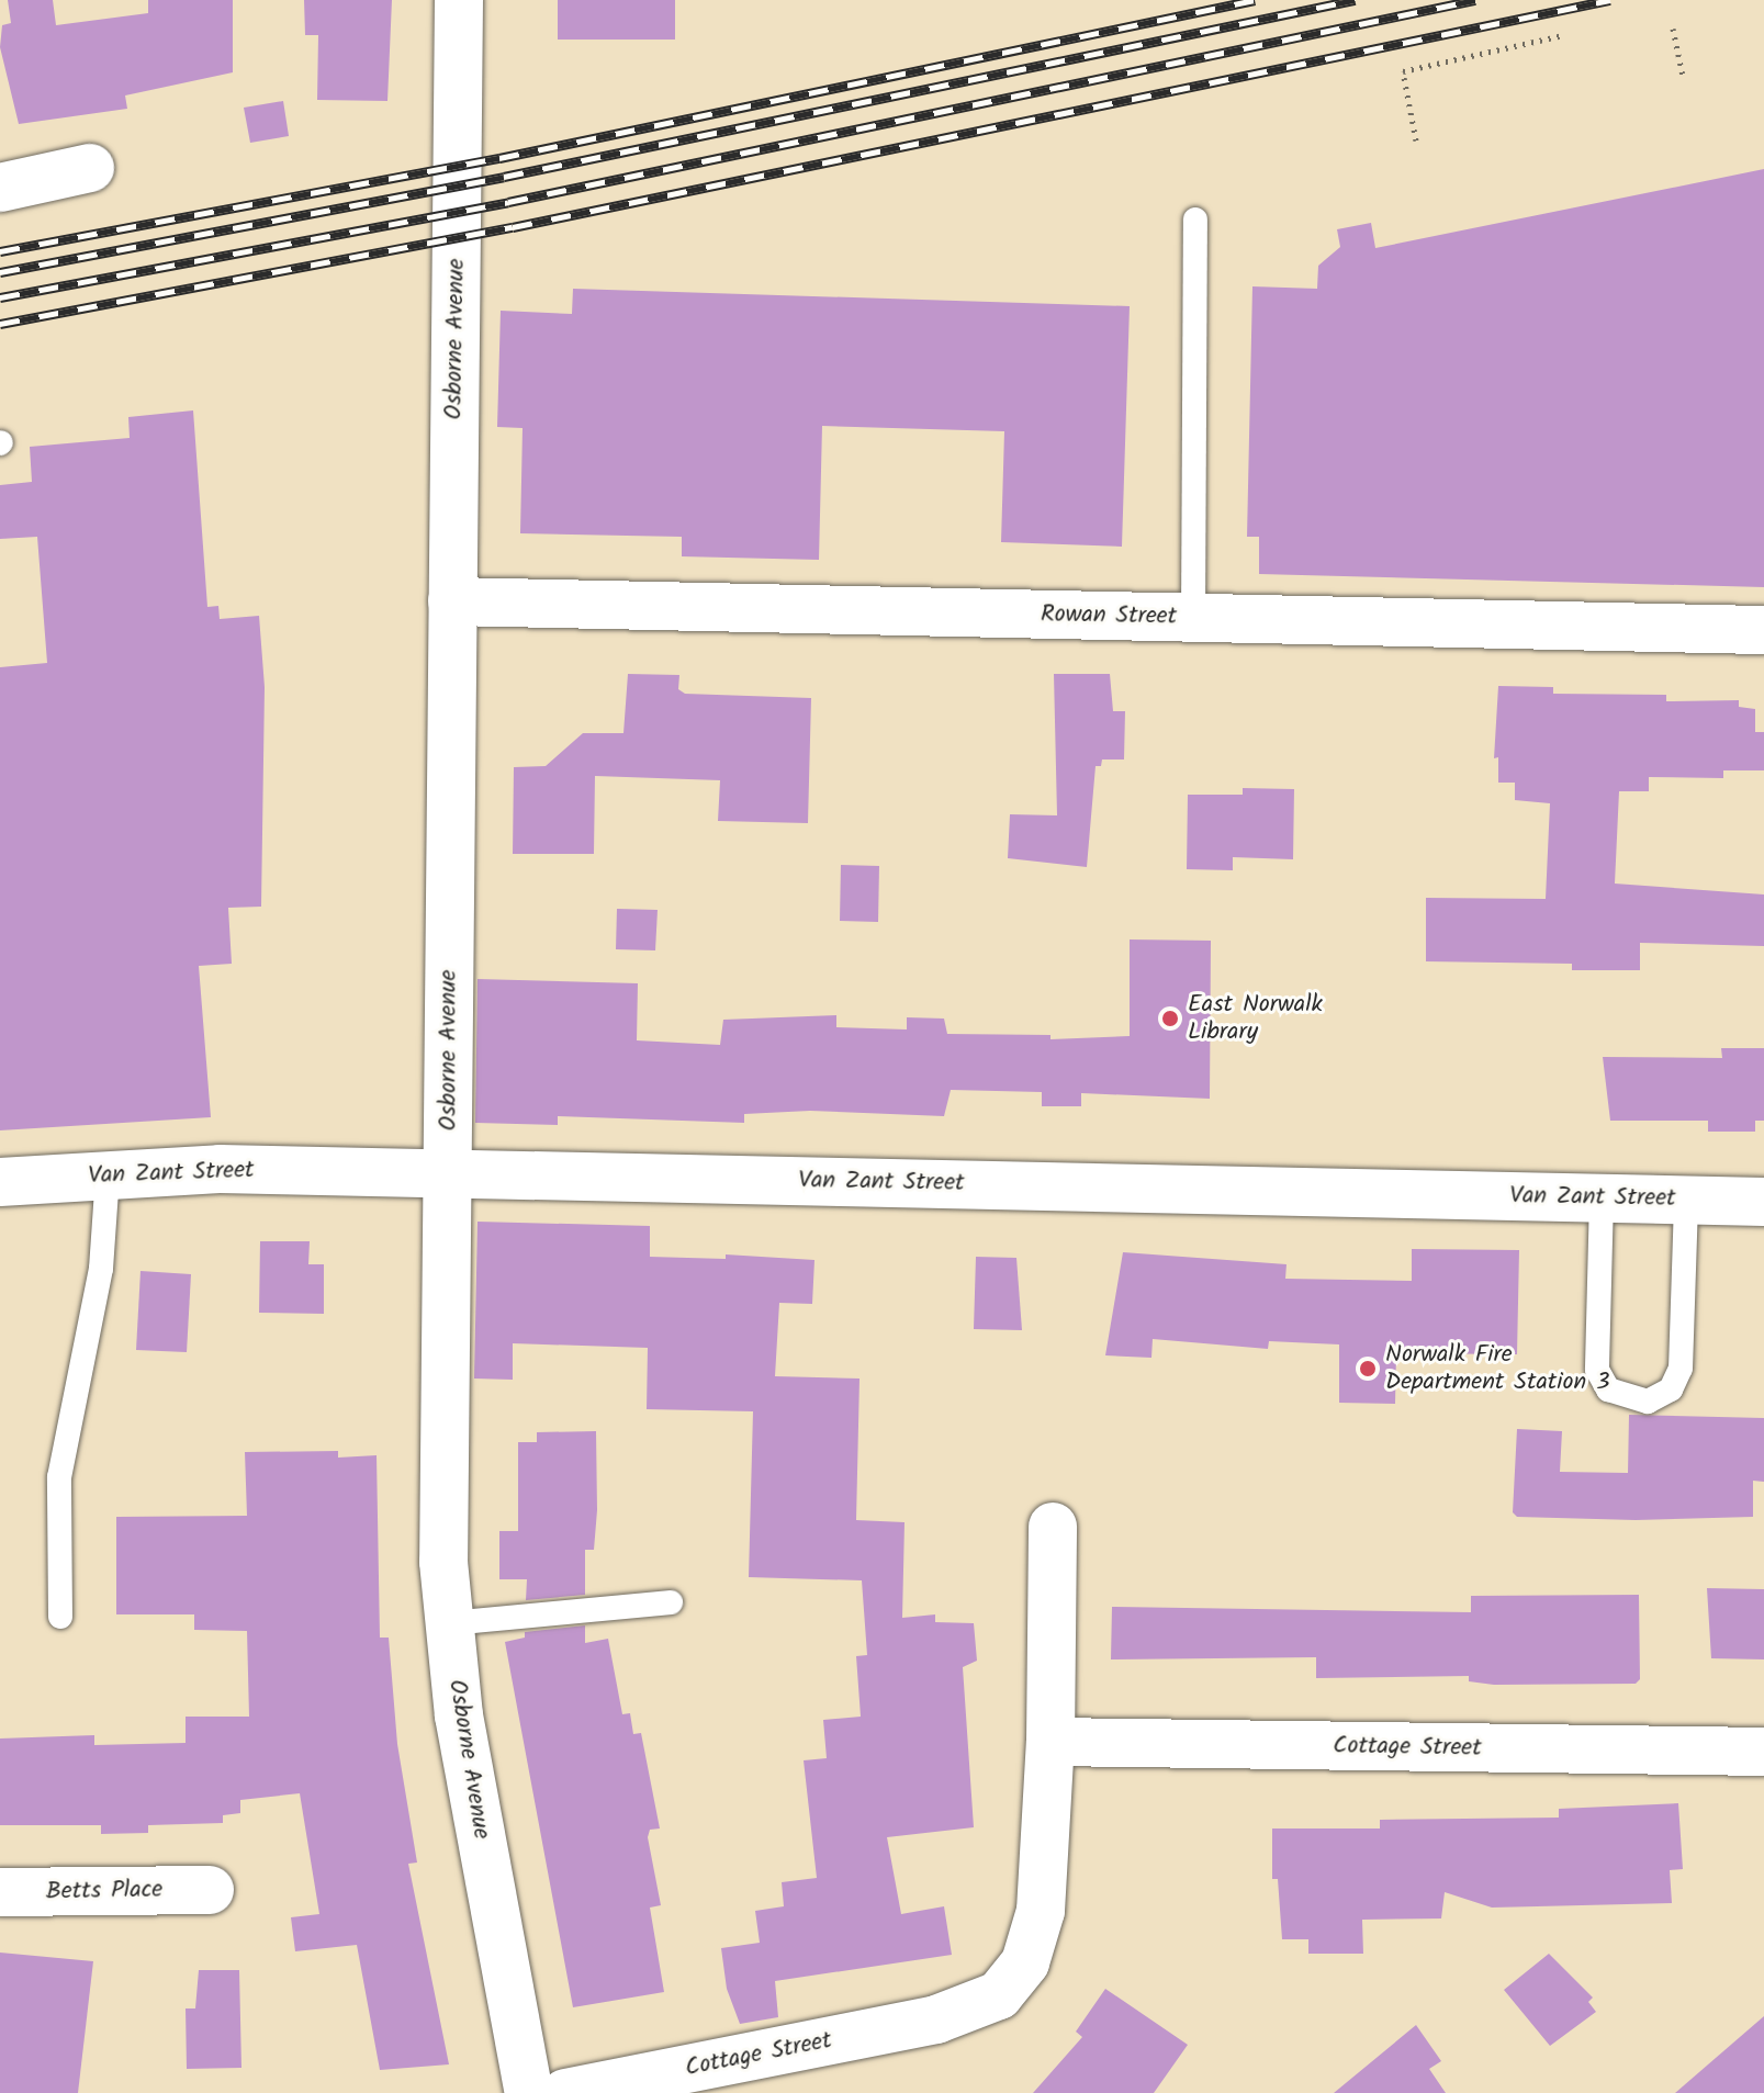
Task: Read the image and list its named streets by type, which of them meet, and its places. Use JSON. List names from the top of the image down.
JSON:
{
  "streets": {
    "street": [
      "Osborne Avenue",
      "Rowan Street",
      "Van Zant Street",
      "Cottage Street",
      "Betts Place"
    ]
  },
  "crossings": [
    ["Osborne Avenue", "Rowan Street"],
    ["Osborne Avenue", "Van Zant Street"]
  ],
  "places": ["East Norwalk Library", "Norwalk Fire Department Station 3"]
}
